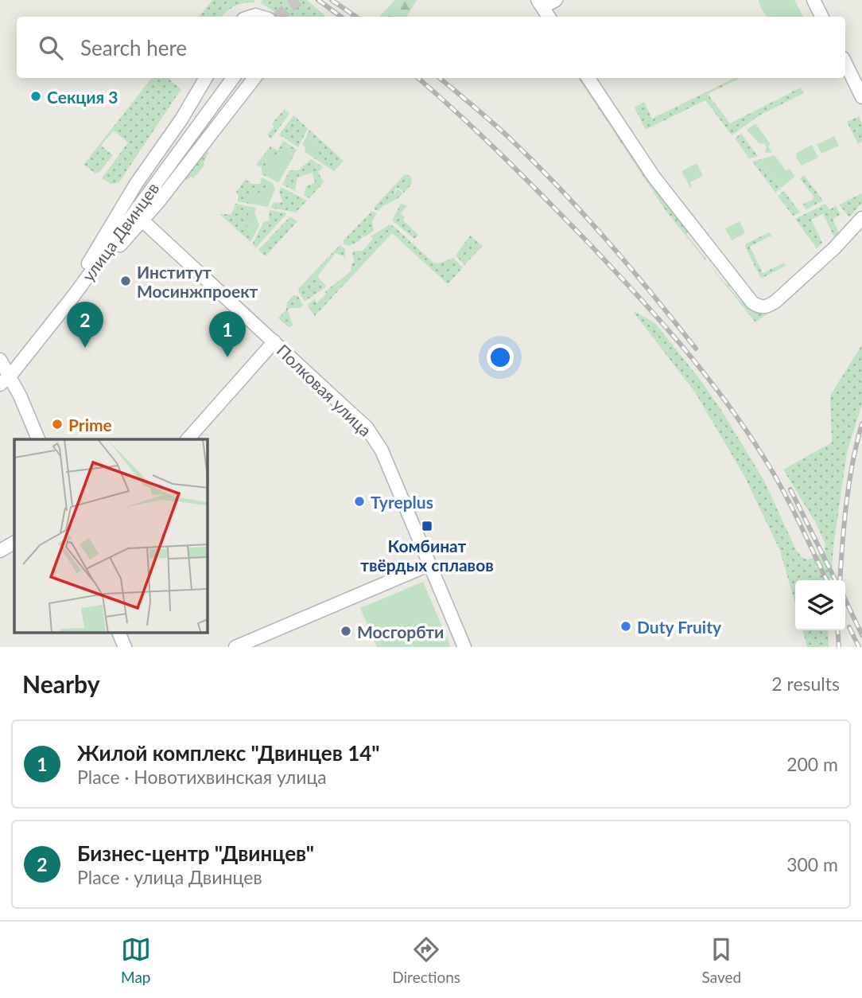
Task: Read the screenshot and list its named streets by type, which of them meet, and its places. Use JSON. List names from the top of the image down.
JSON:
{
  "streets": {
    "street": ["улица Двинцев", "Полковая улица"]
  },
  "crossings": [
    ["улица Двинцев", "Полковая улица"]
  ],
  "places": {
    "other": [
      "Секция 3",
      "Институт Мосинжпроект",
      "Prime",
      "Tyreplus",
      "Duty Fruity",
      "Мосгорбти"
    ],
    "transit": ["Комбинат твёрдых сплавов"]
  },
  "page": {
    "search": "Search here",
    "pins": ["2", "1"],
    "heading": ["Nearby", "2 results"],
    "list": [
      {
        "mark": "1",
        "name": "Жилой комплекс \"Двинцев 14\"",
        "note": "Place · Новотихвинская улица",
        "value": "200 m"
      },
      {
        "mark": "2",
        "name": "Бизнес-центр \"Двинцев\"",
        "note": "Place · улица Двинцев",
        "value": "300 m"
      }
    ],
    "nav": ["Map", "Directions", "Saved"]
  }
}
